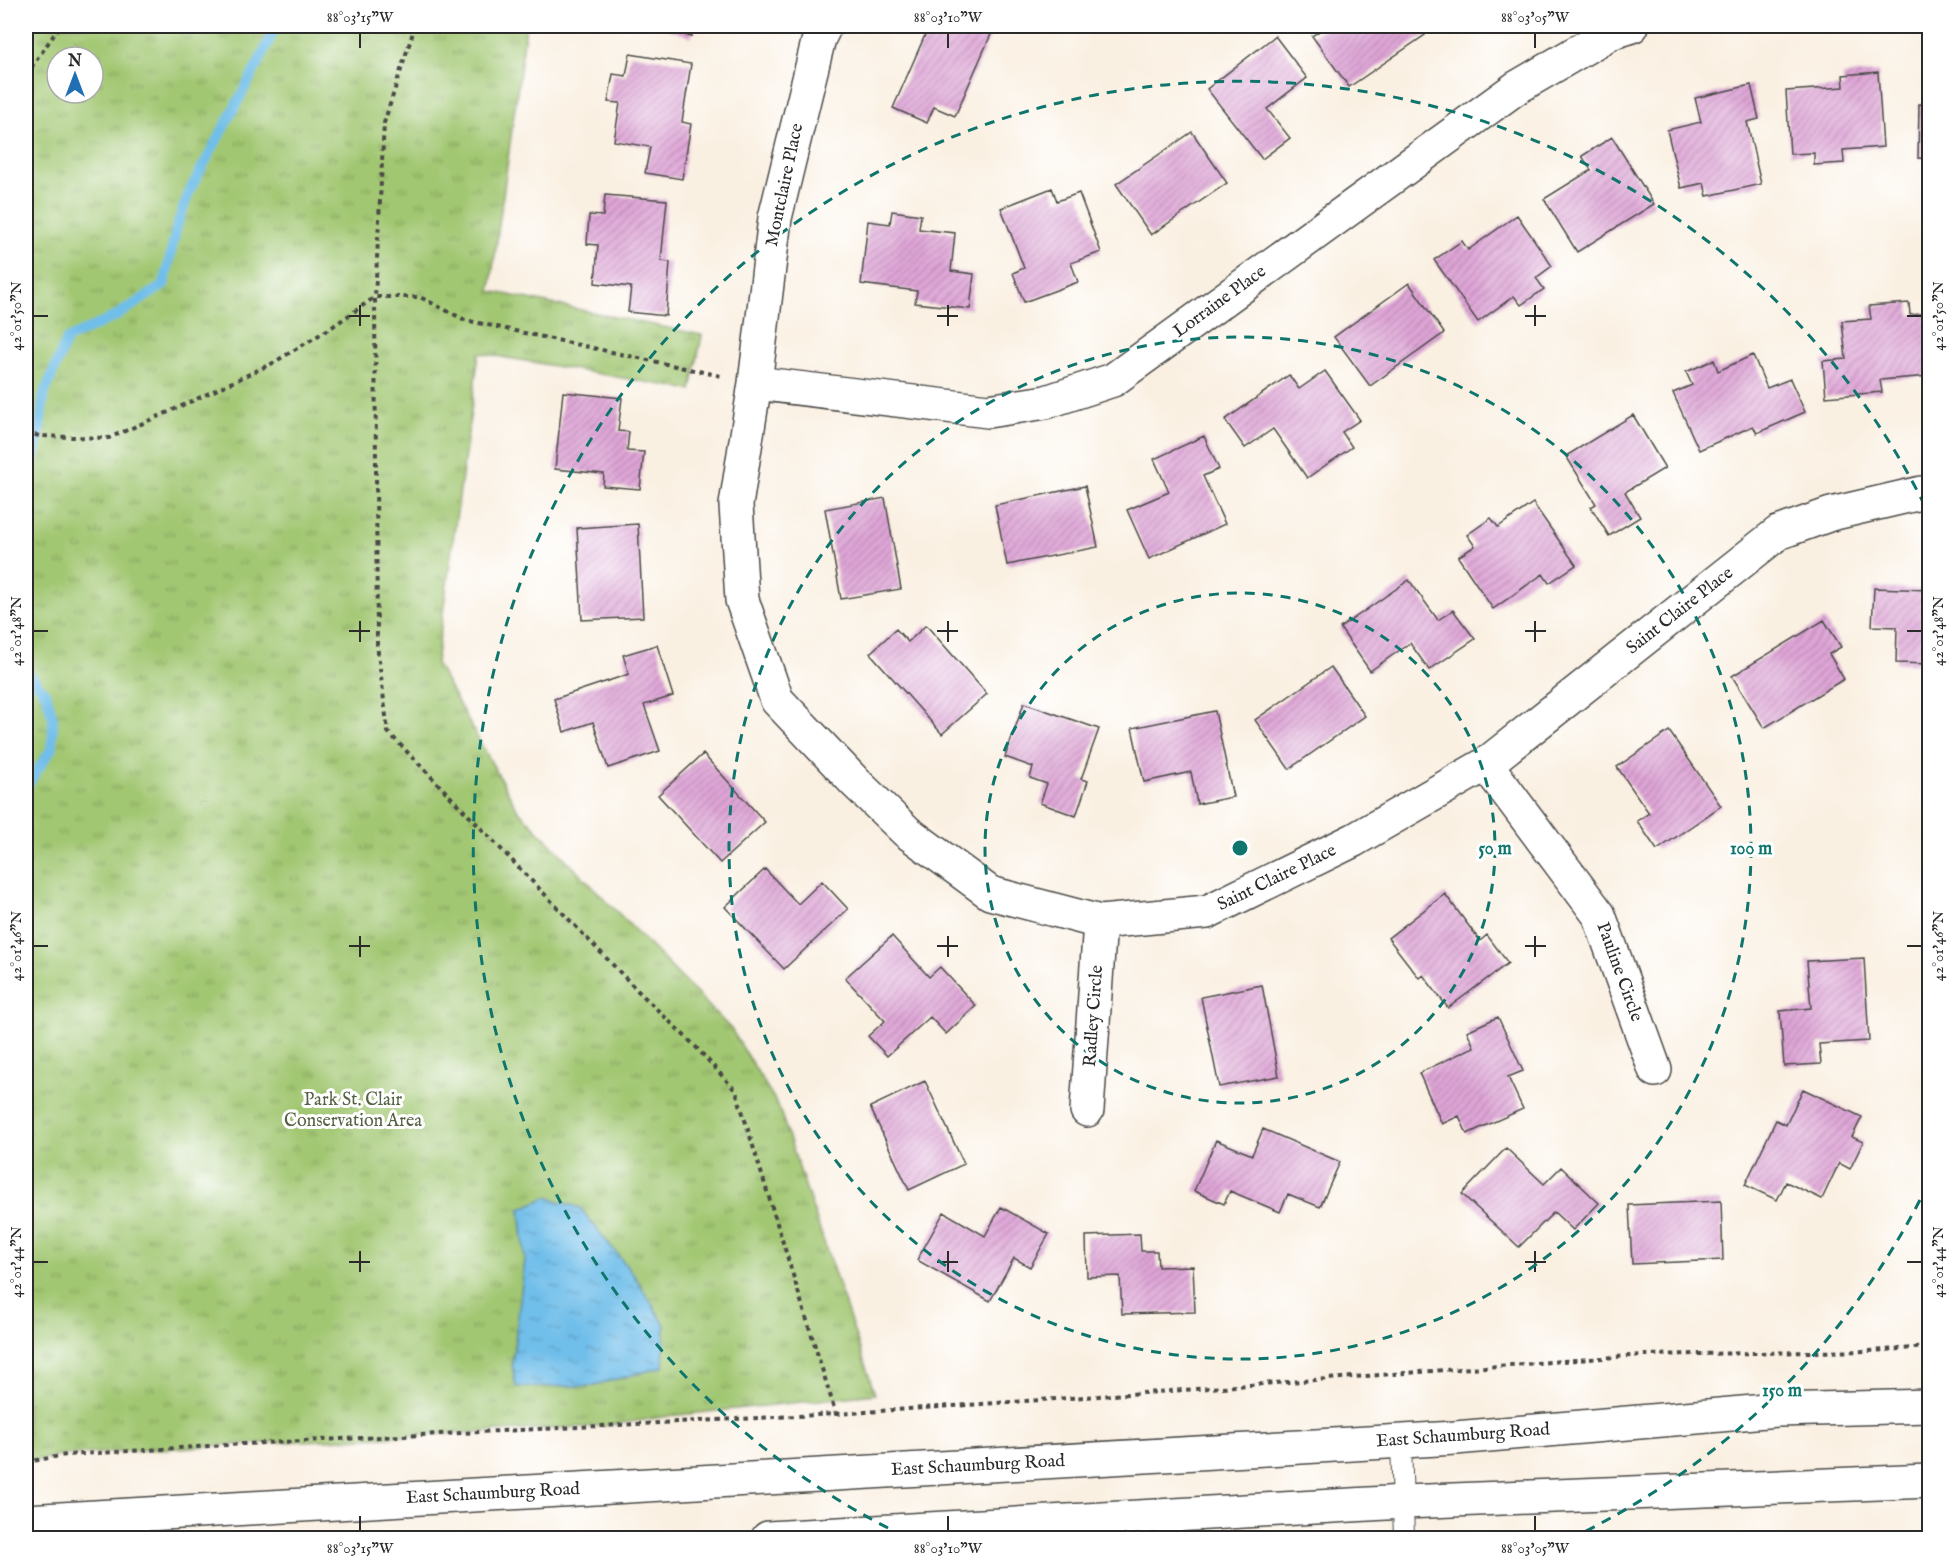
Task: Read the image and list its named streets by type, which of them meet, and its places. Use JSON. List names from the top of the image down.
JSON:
{
  "streets": {
    "street": [
      "Montclaire Place",
      "Lorraine Place",
      "Saint Claire Place",
      "Pauline Circle",
      "Radley Circle",
      "East Schaumburg Road"
    ]
  },
  "crossings": [
    ["Montclaire Place", "Lorraine Place"],
    ["Montclaire Place", "Saint Claire Place"],
    ["Lorraine Place", "Saint Claire Place"],
    ["Saint Claire Place", "Pauline Circle"],
    ["Saint Claire Place", "Radley Circle"]
  ],
  "parks": ["Park St. Clair Conservation Area"],
  "north": "top",
  "coordinates": [
    "88°03'15\"W",
    "88°03'10\"W",
    "88°03'05\"W",
    "42°01'50\"N",
    "42°01'48\"N",
    "42°01'46\"N",
    "42°01'44\"N"
  ],
  "rings": ["50 m", "100 m", "150 m"]
}
